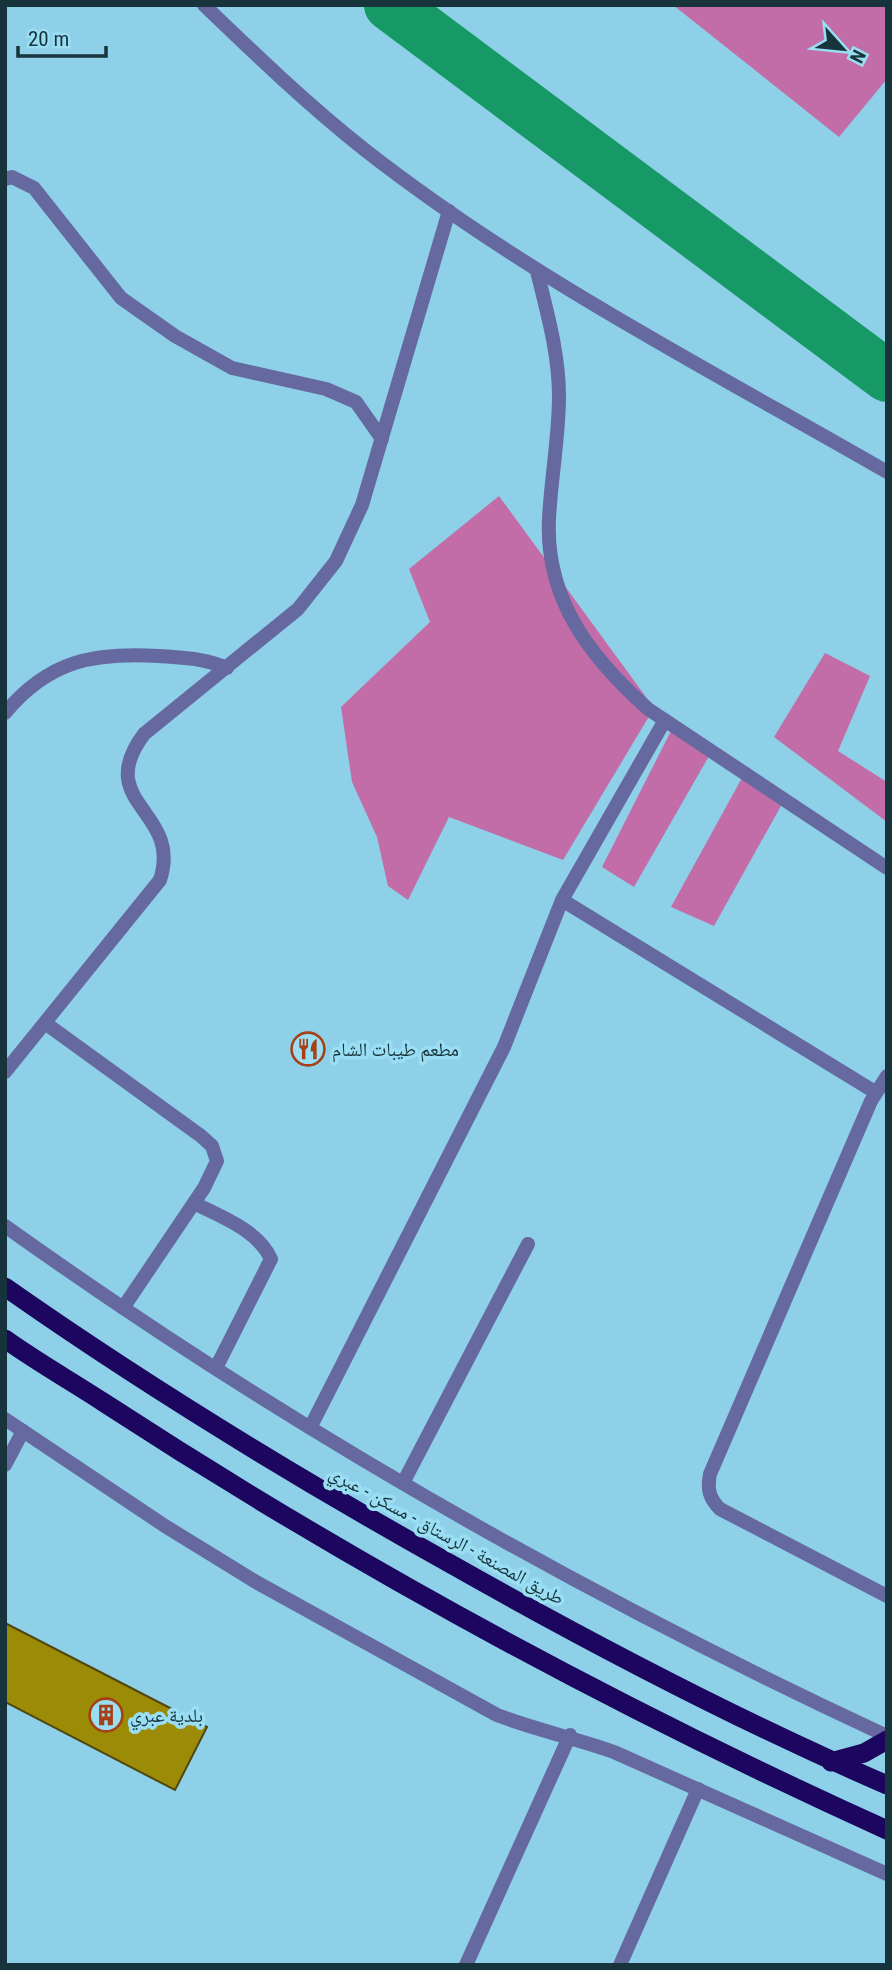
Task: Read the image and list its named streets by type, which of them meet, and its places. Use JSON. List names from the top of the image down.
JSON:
{
  "streets": {
    "highway": ["طريق المصنعة - الرستاق - مسكن - عبري"]
  },
  "places": {
    "restaurant": ["مطعم طيبات الشام"],
    "building": ["بلدية عبري"]
  },
  "scale_bar": "20 m",
  "north": "bottom right"
}
